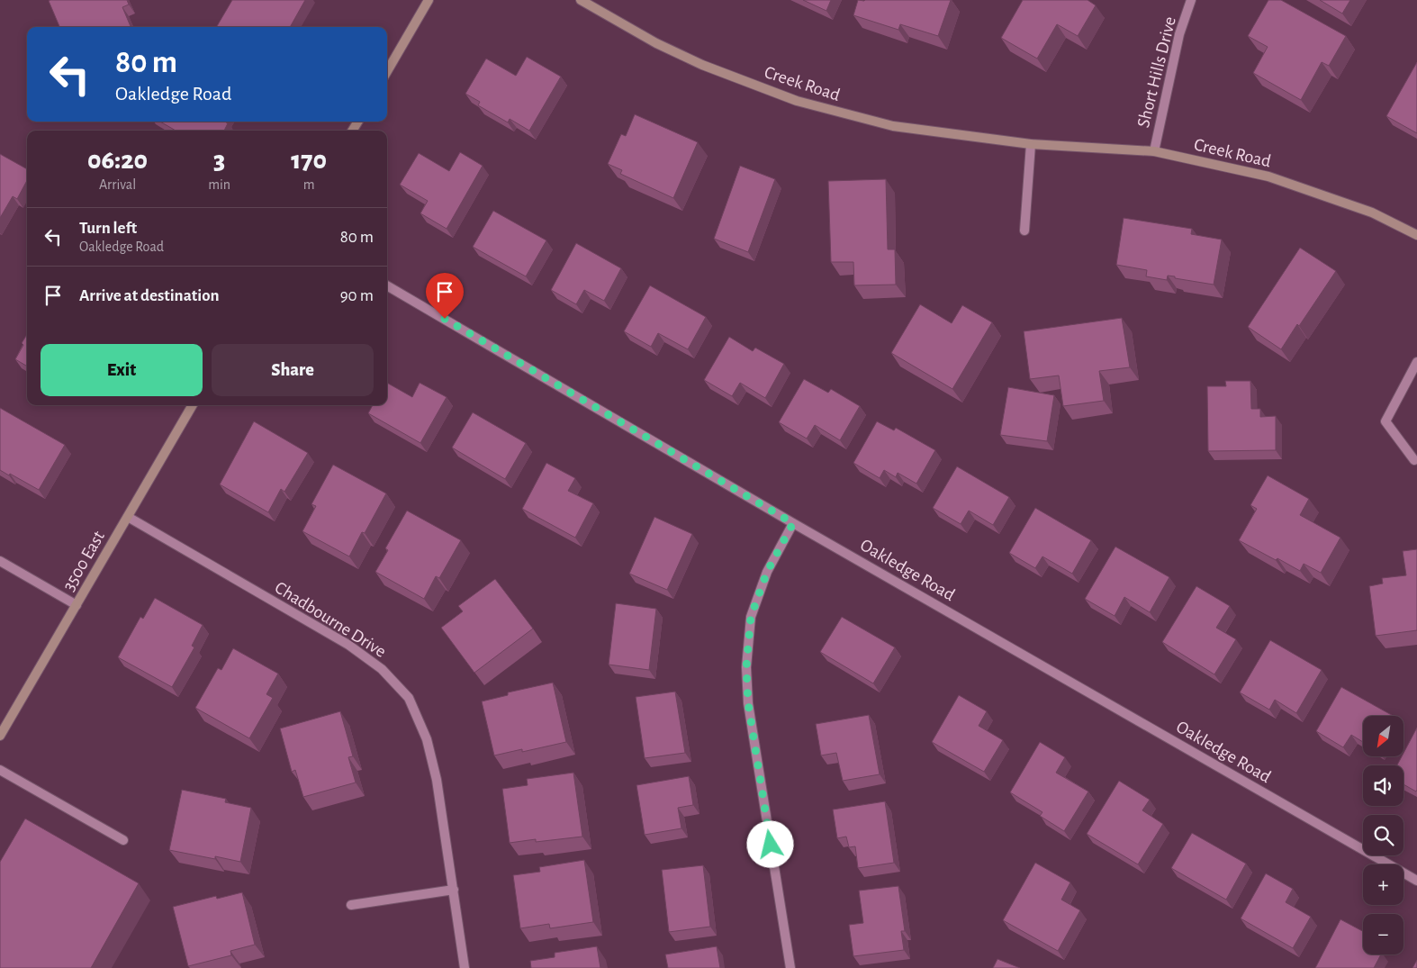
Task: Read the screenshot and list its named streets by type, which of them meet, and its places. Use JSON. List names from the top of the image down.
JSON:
{
  "streets": {
    "street": [
      "Short Hills Drive",
      "Creek Road",
      "3500 East",
      "Oakledge Road",
      "Chadbourne Drive"
    ]
  },
  "crossings": [
    ["Short Hills Drive", "Creek Road"],
    ["3500 East", "Chadbourne Drive"]
  ],
  "north": "bottom left",
  "page": {
    "turn": ["80 m", "Oakledge Road"],
    "eta": [
      "06:20",
      "Arrival",
      "3",
      "min",
      "170",
      "m"
    ],
    "list": [
      {
        "name": "Turn left",
        "note": "Oakledge Road",
        "value": "80 m"
      },
      {
        "name": "Arrive at destination",
        "value": "90 m"
      }
    ],
    "buttons": ["Exit", "Share"],
    "map_buttons": ["+", "−"]
  }
}
